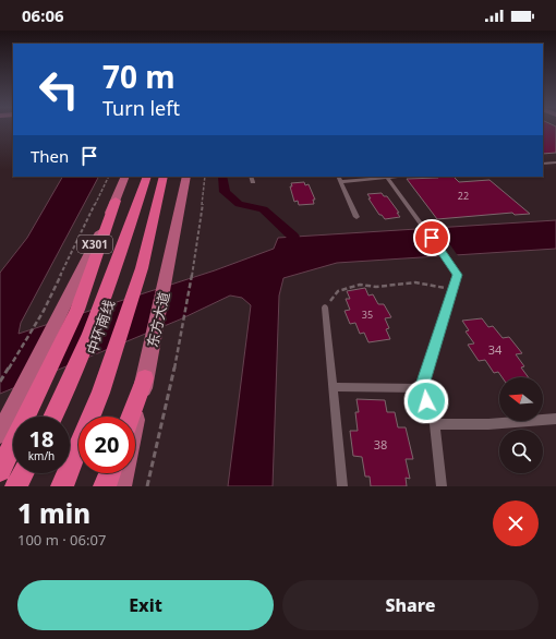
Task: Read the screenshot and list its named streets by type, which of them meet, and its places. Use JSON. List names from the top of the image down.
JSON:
{
  "streets": {
    "highway": ["中环南线"],
    "main road": ["X301", "东方大道"]
  },
  "house_numbers": [
    "22",
    "35",
    "34",
    "38"
  ],
  "north": "left",
  "page": {
    "status": "06:06",
    "turn": ["70 m", "Turn left"],
    "then": "Then",
    "speed": "18 km/h",
    "limit": "20",
    "heading": ["1 min", "100 m · 06:07"],
    "buttons": ["Exit", "Share"]
  }
}
